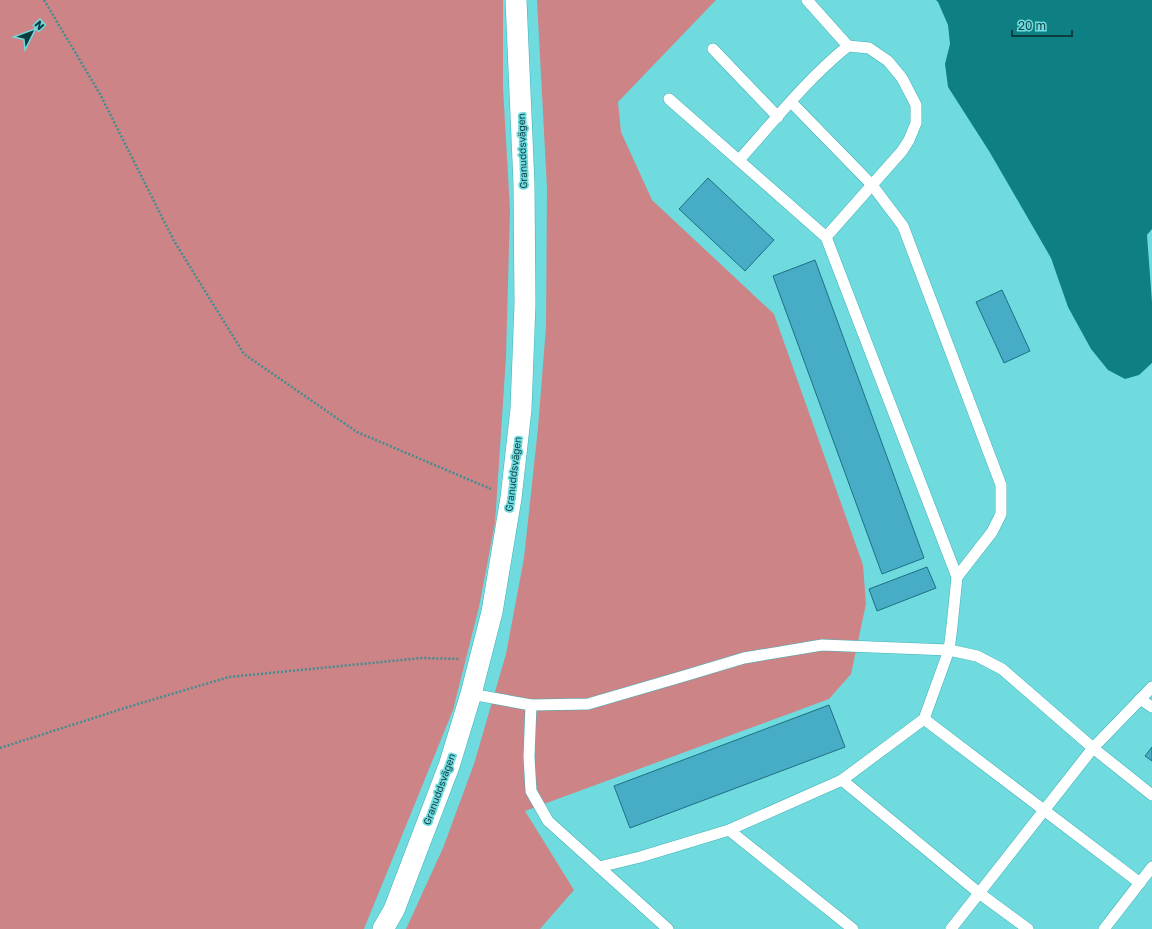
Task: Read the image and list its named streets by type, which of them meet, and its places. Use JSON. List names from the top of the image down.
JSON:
{
  "streets": {
    "street": ["Granuddsvägen"]
  },
  "scale_bar": "20 m",
  "north": "top right"
}
